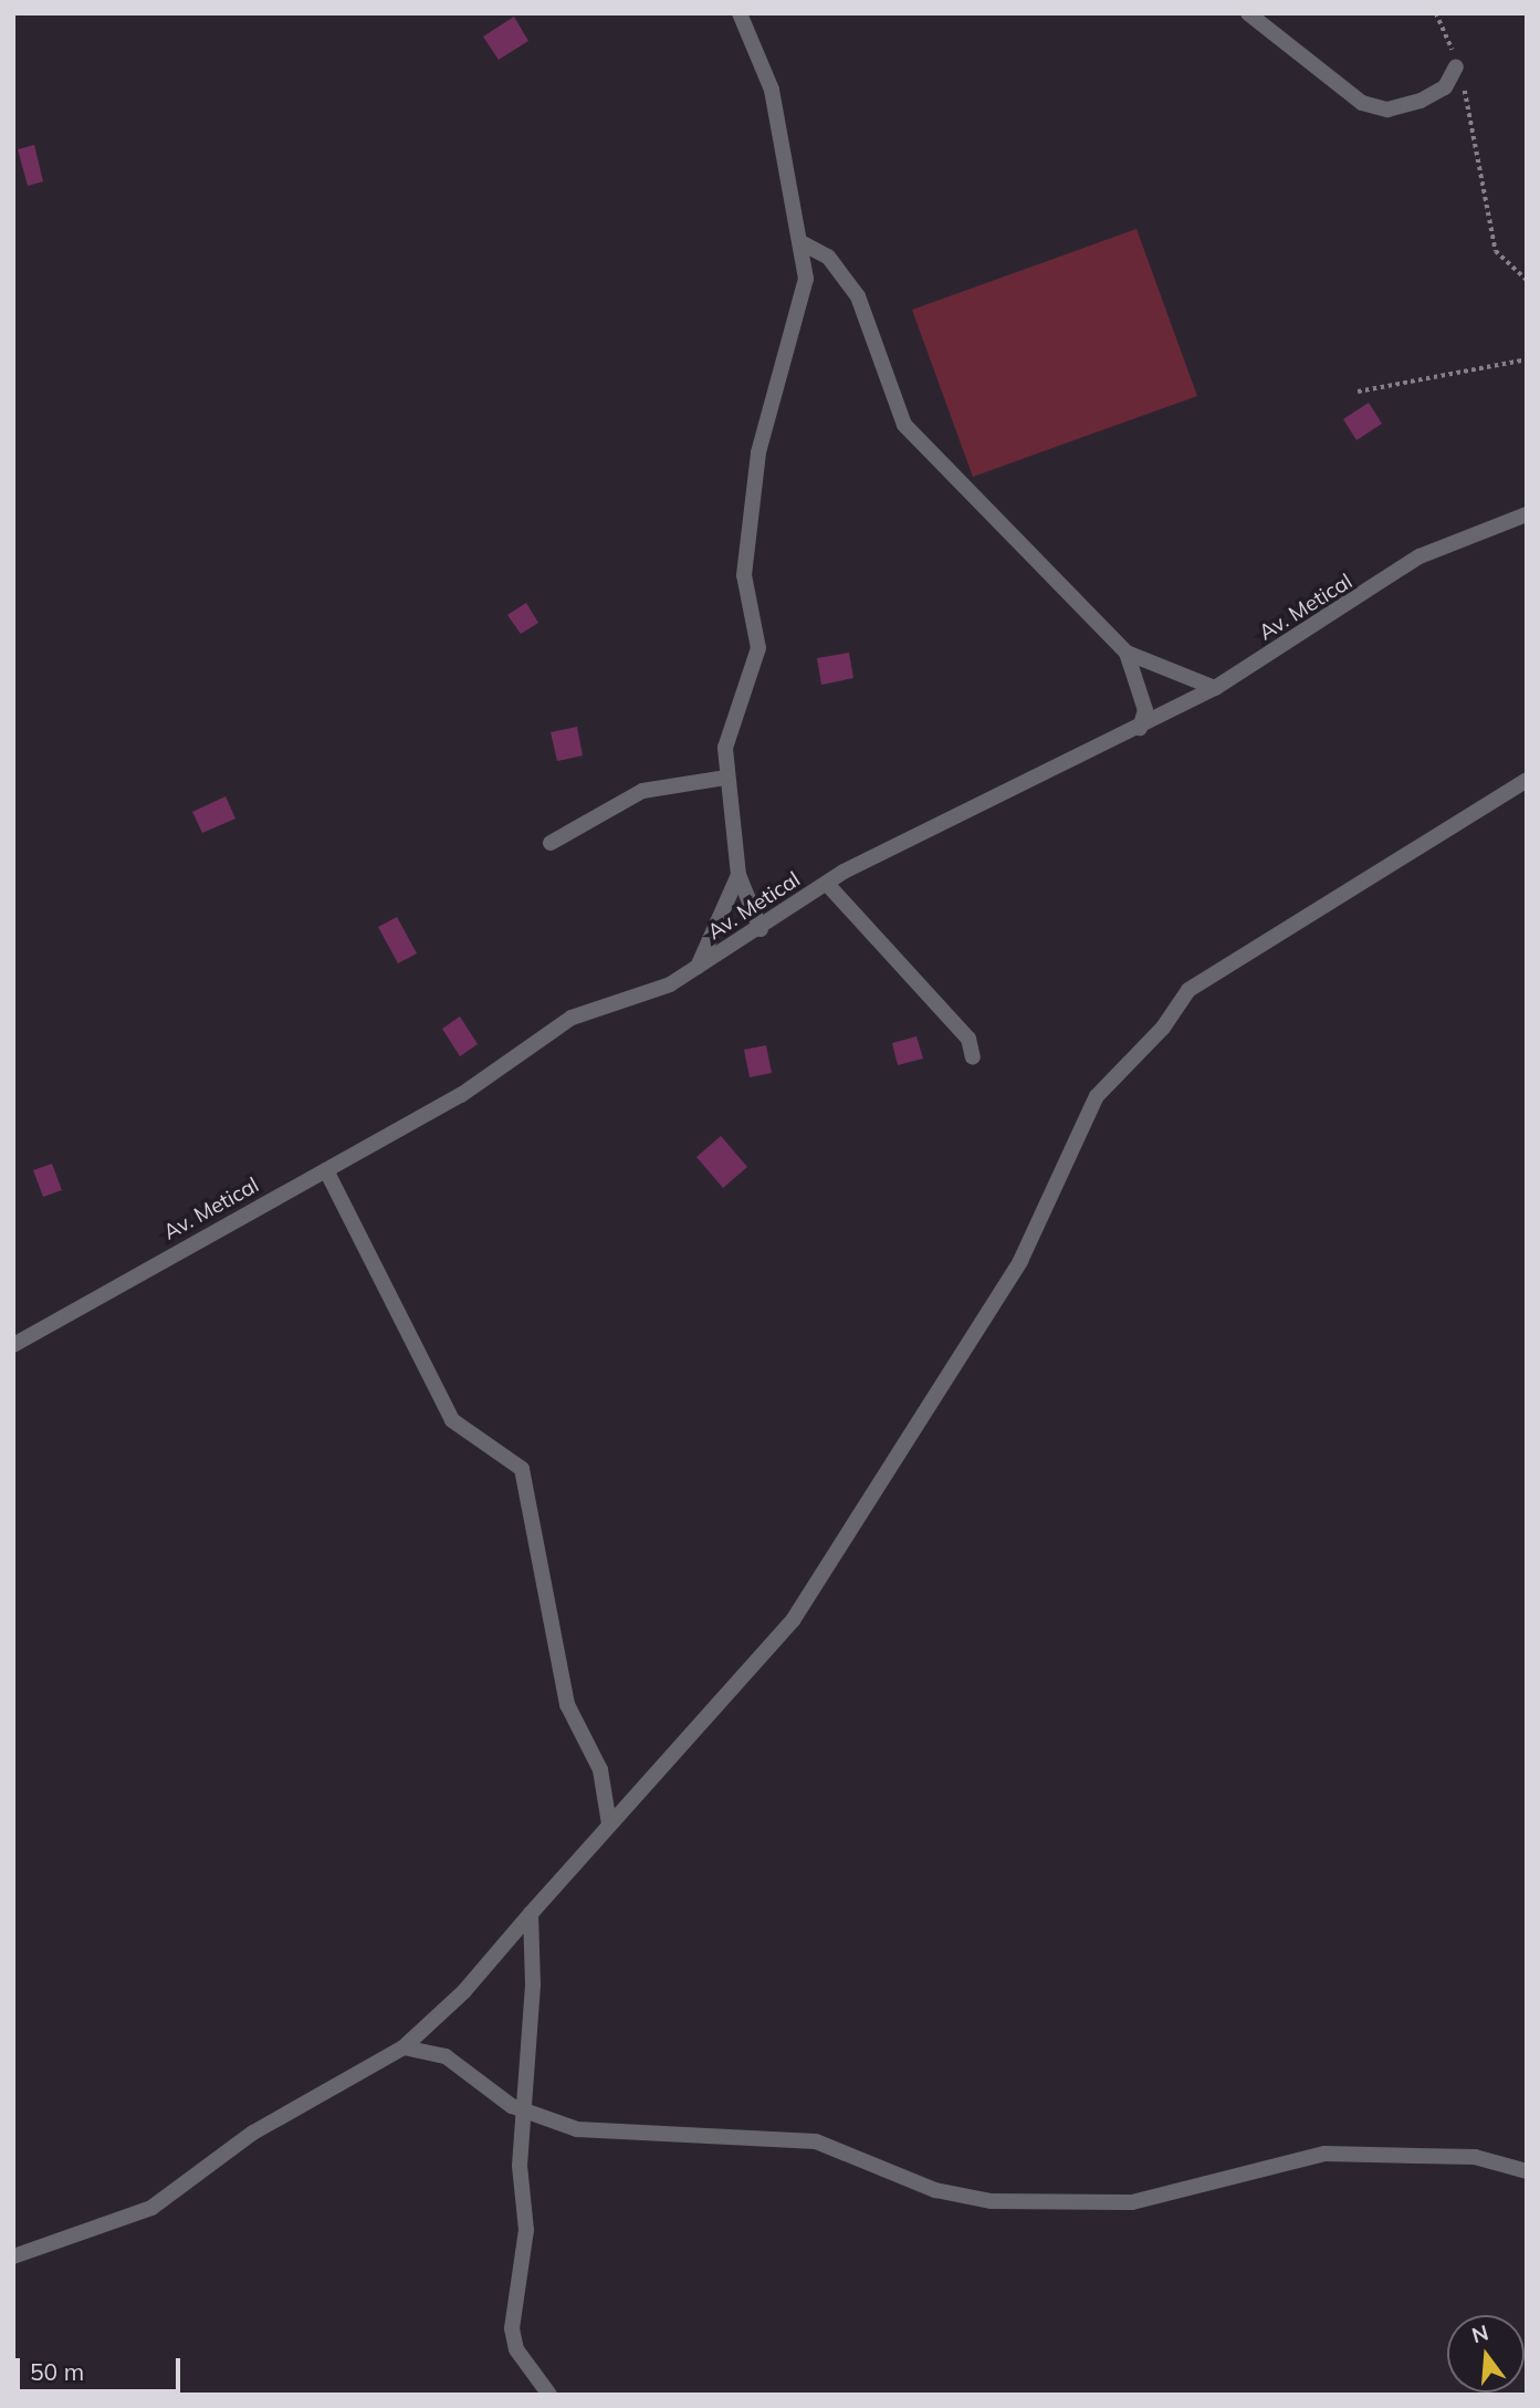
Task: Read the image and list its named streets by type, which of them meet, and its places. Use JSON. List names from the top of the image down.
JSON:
{
  "streets": {
    "street": ["Av. Metical"]
  },
  "scale_bar": "50 m",
  "north": "top"
}
